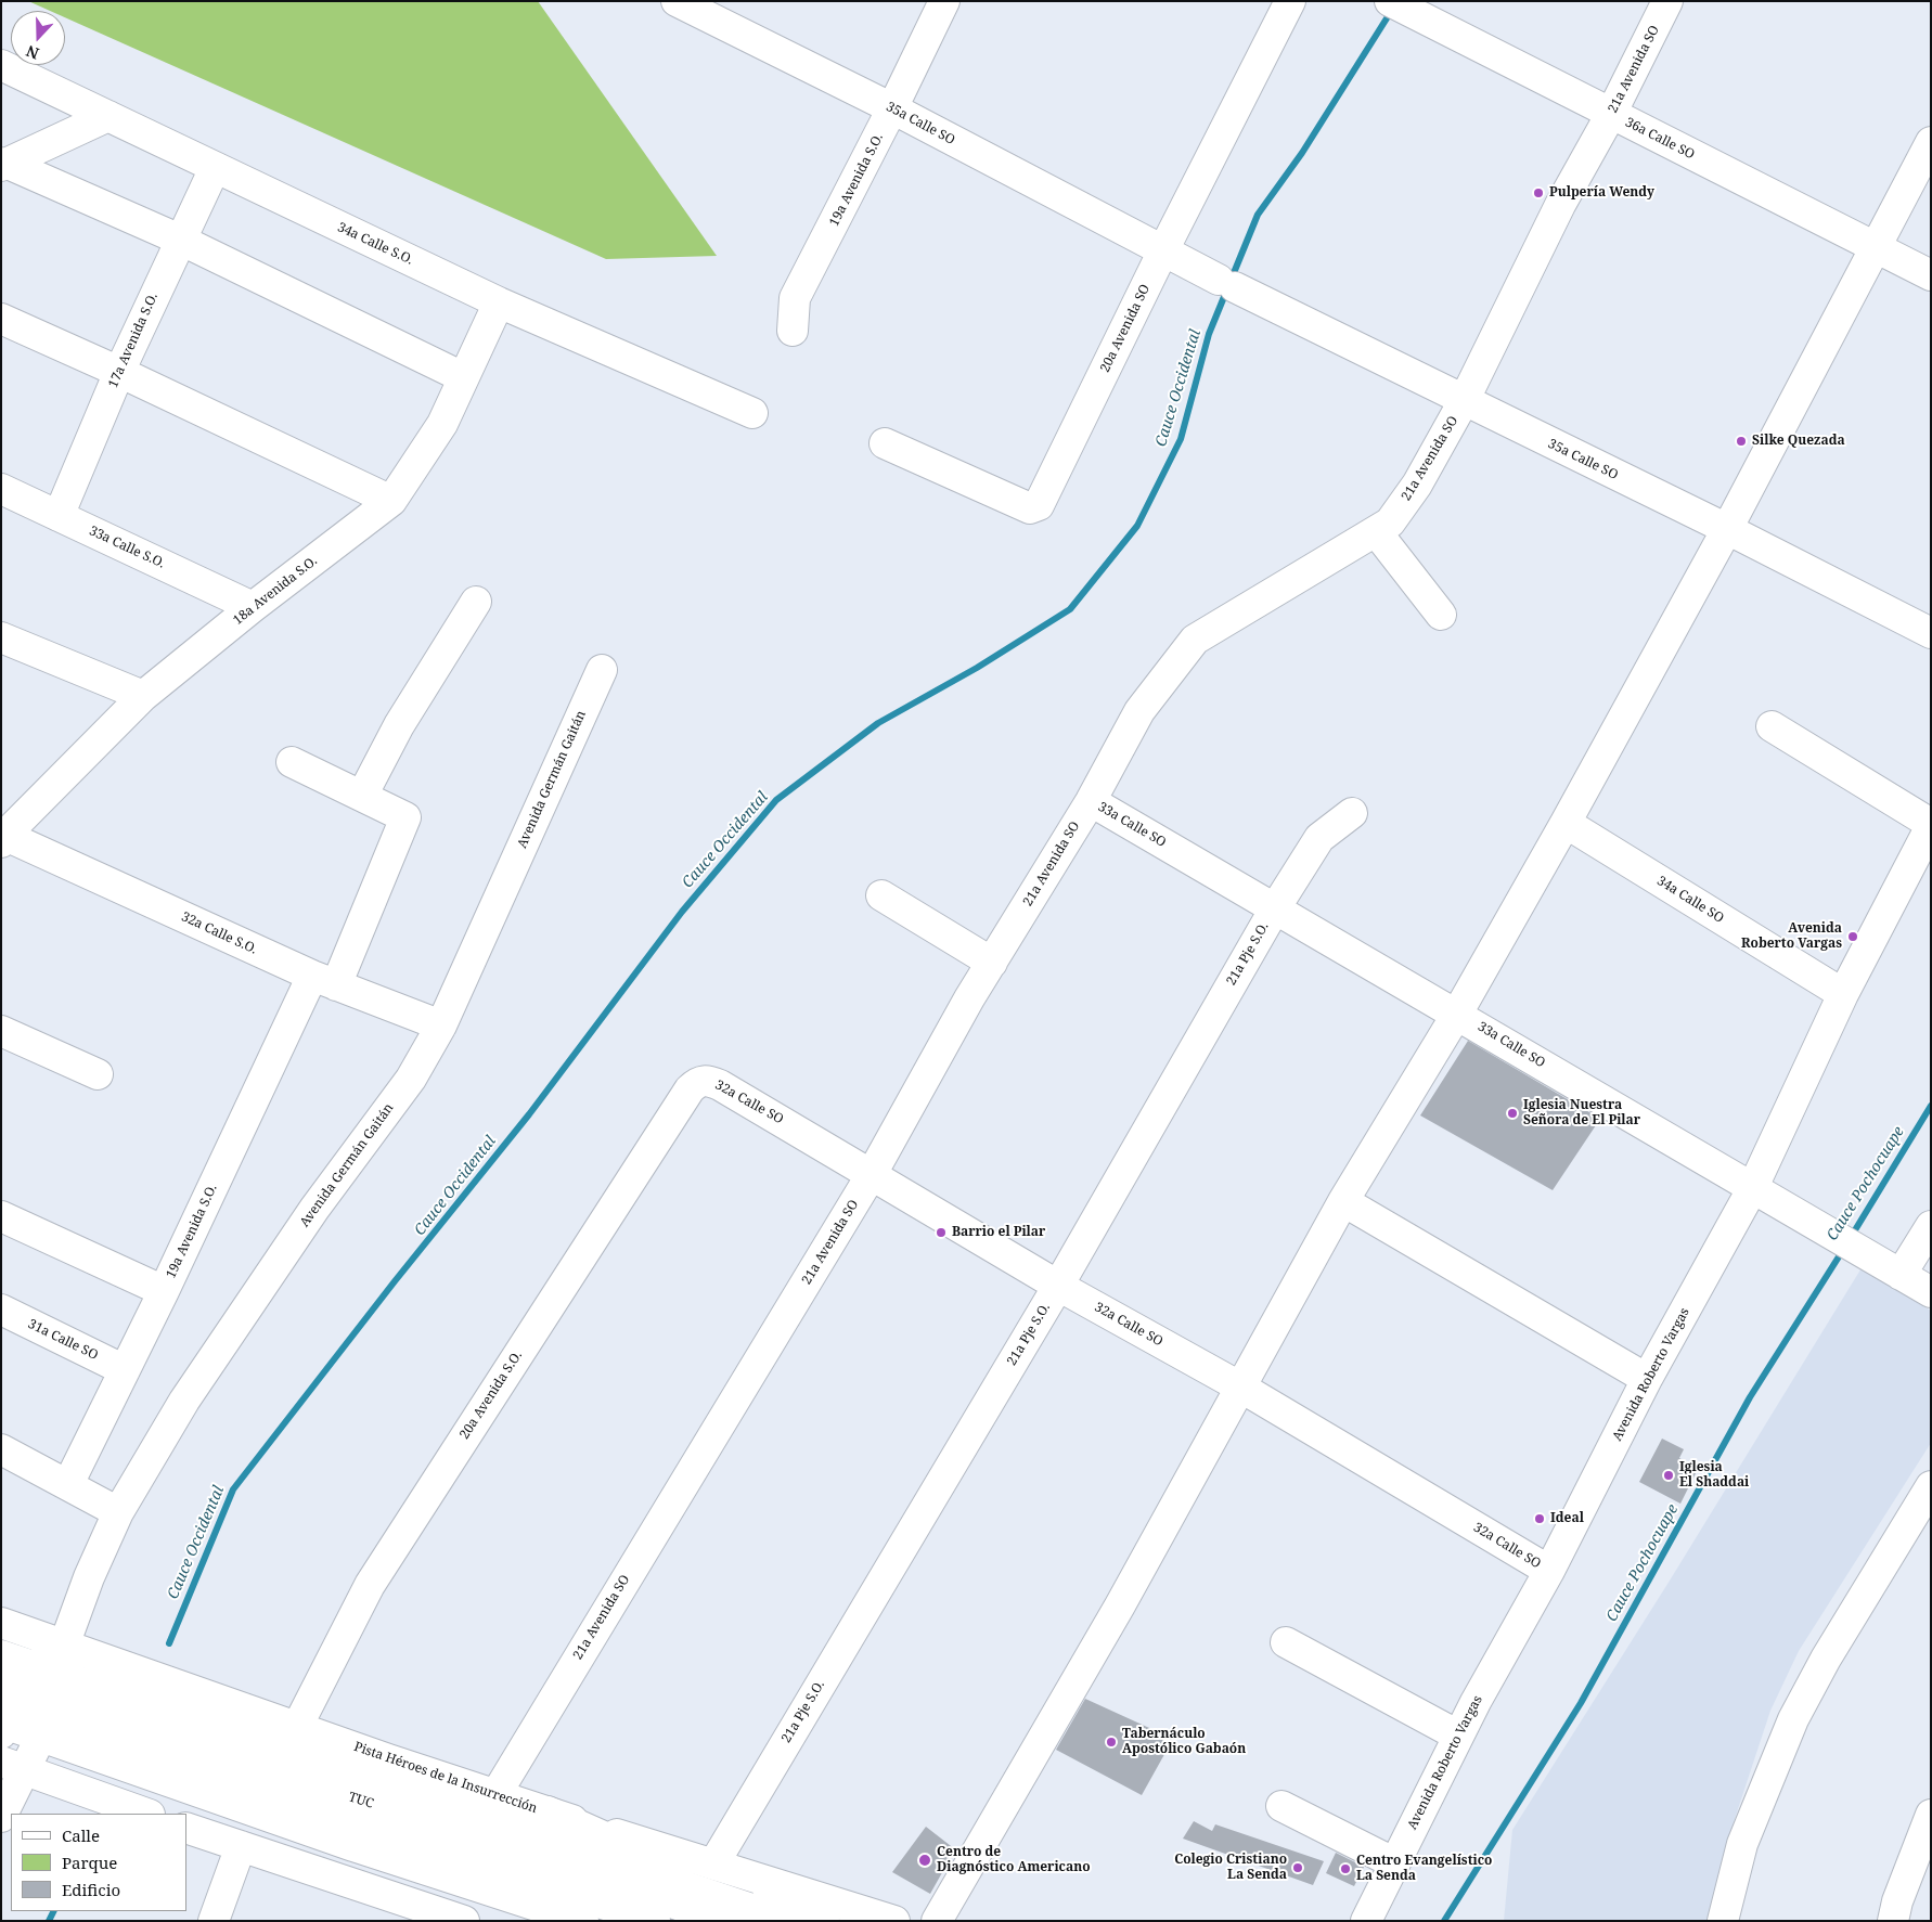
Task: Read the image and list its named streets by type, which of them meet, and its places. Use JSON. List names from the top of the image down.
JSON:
{
  "streets": {
    "street": [
      "21a Avenida SO",
      "35a Calle SO",
      "36a Calle SO",
      "19a Avenida S.O.",
      "34a Calle S.O.",
      "20a Avenida SO",
      "17a Avenida S.O.",
      "33a Calle S.O.",
      "18a Avenida S.O.",
      "Avenida Germán Gaitán",
      "33a Calle SO",
      "34a Calle SO",
      "32a Calle S.O.",
      "21a Pje S.O.",
      "32a Calle SO",
      "31a Calle SO",
      "Avenida Roberto Vargas",
      "20a Avenida S.O.",
      "Pista Héroes de la Insurrección",
      "TUC"
    ]
  },
  "crossings": [
    ["21a Avenida SO", "35a Calle SO"],
    ["21a Avenida SO", "36a Calle SO"],
    ["21a Avenida SO", "33a Calle SO"],
    ["21a Avenida SO", "32a Calle SO"],
    ["21a Avenida SO", "Pista Héroes de la Insurrección"],
    ["35a Calle SO", "19a Avenida S.O."],
    ["35a Calle SO", "20a Avenida SO"],
    ["19a Avenida S.O.", "32a Calle S.O."],
    ["19a Avenida S.O.", "31a Calle SO"],
    ["34a Calle S.O.", "17a Avenida S.O."],
    ["34a Calle S.O.", "18a Avenida S.O."],
    ["17a Avenida S.O.", "33a Calle S.O."],
    ["33a Calle S.O.", "18a Avenida S.O."],
    ["18a Avenida S.O.", "32a Calle S.O."],
    ["Avenida Germán Gaitán", "32a Calle S.O."],
    ["Avenida Germán Gaitán", "Pista Héroes de la Insurrección"],
    ["Avenida Germán Gaitán", "TUC"],
    ["33a Calle SO", "21a Pje S.O."],
    ["33a Calle SO", "Avenida Roberto Vargas"],
    ["34a Calle SO", "Avenida Roberto Vargas"],
    ["21a Pje S.O.", "32a Calle SO"],
    ["21a Pje S.O.", "Pista Héroes de la Insurrección"],
    ["32a Calle SO", "Avenida Roberto Vargas"],
    ["32a Calle SO", "20a Avenida S.O."],
    ["20a Avenida S.O.", "Pista Héroes de la Insurrección"],
    ["Pista Héroes de la Insurrección", "TUC"]
  ],
  "water": ["Cauce Occidental", "Cauce Pochocuape"],
  "places": [
    "Pulpería Wendy",
    "Silke Quezada",
    "Avenida Roberto Vargas",
    "Iglesia Nuestra Señora de El Pilar",
    "Barrio el Pilar",
    "Iglesia El Shaddai",
    "Ideal",
    "Tabernáculo Apostólico Gabaón",
    "Centro de Diagnóstico Americano",
    "Colegio Cristiano La Senda",
    "Centro Evangelístico La Senda"
  ],
  "legend": ["Calle", "Parque", "Edificio"],
  "north": "bottom"
}
